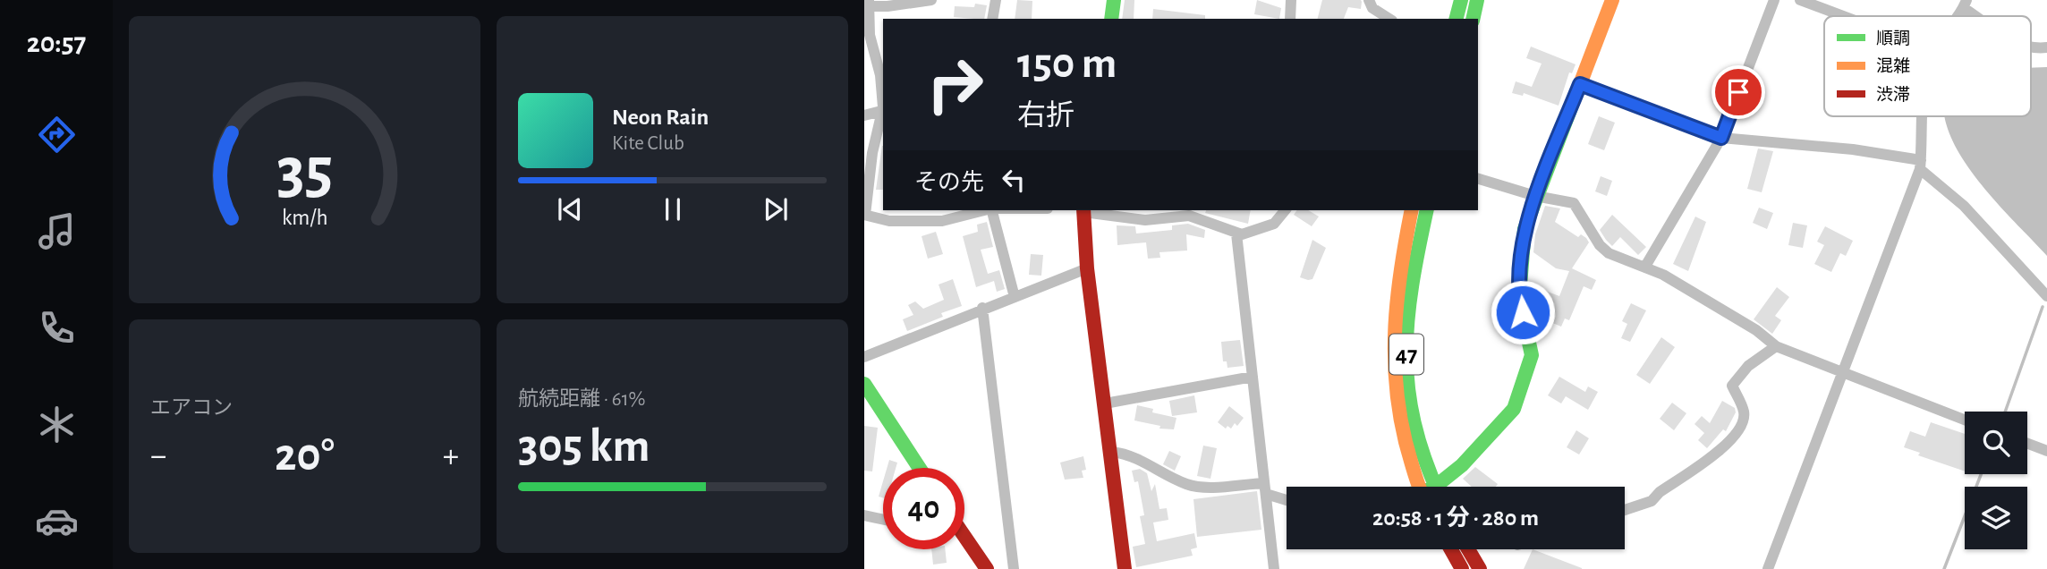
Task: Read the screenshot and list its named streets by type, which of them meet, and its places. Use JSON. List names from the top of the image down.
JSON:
{
  "streets": {
    "street": ["47"]
  },
  "legend": ["順調", "混雑", "渋滞"],
  "page": {
    "tabs": "20:57",
    "turn": ["150 m", "右折"],
    "song": ["Neon Rain", "Kite Club"],
    "then": "その先",
    "tile": [
      "エアコン",
      ["航続距離 · 61%", "305 km"]
    ],
    "heat": ["−", "20°", "+"],
    "limit": "40",
    "trip": "20:58 · 1 分 · 280 m",
    "gauge": ["35", "km/h"]
  }
}
